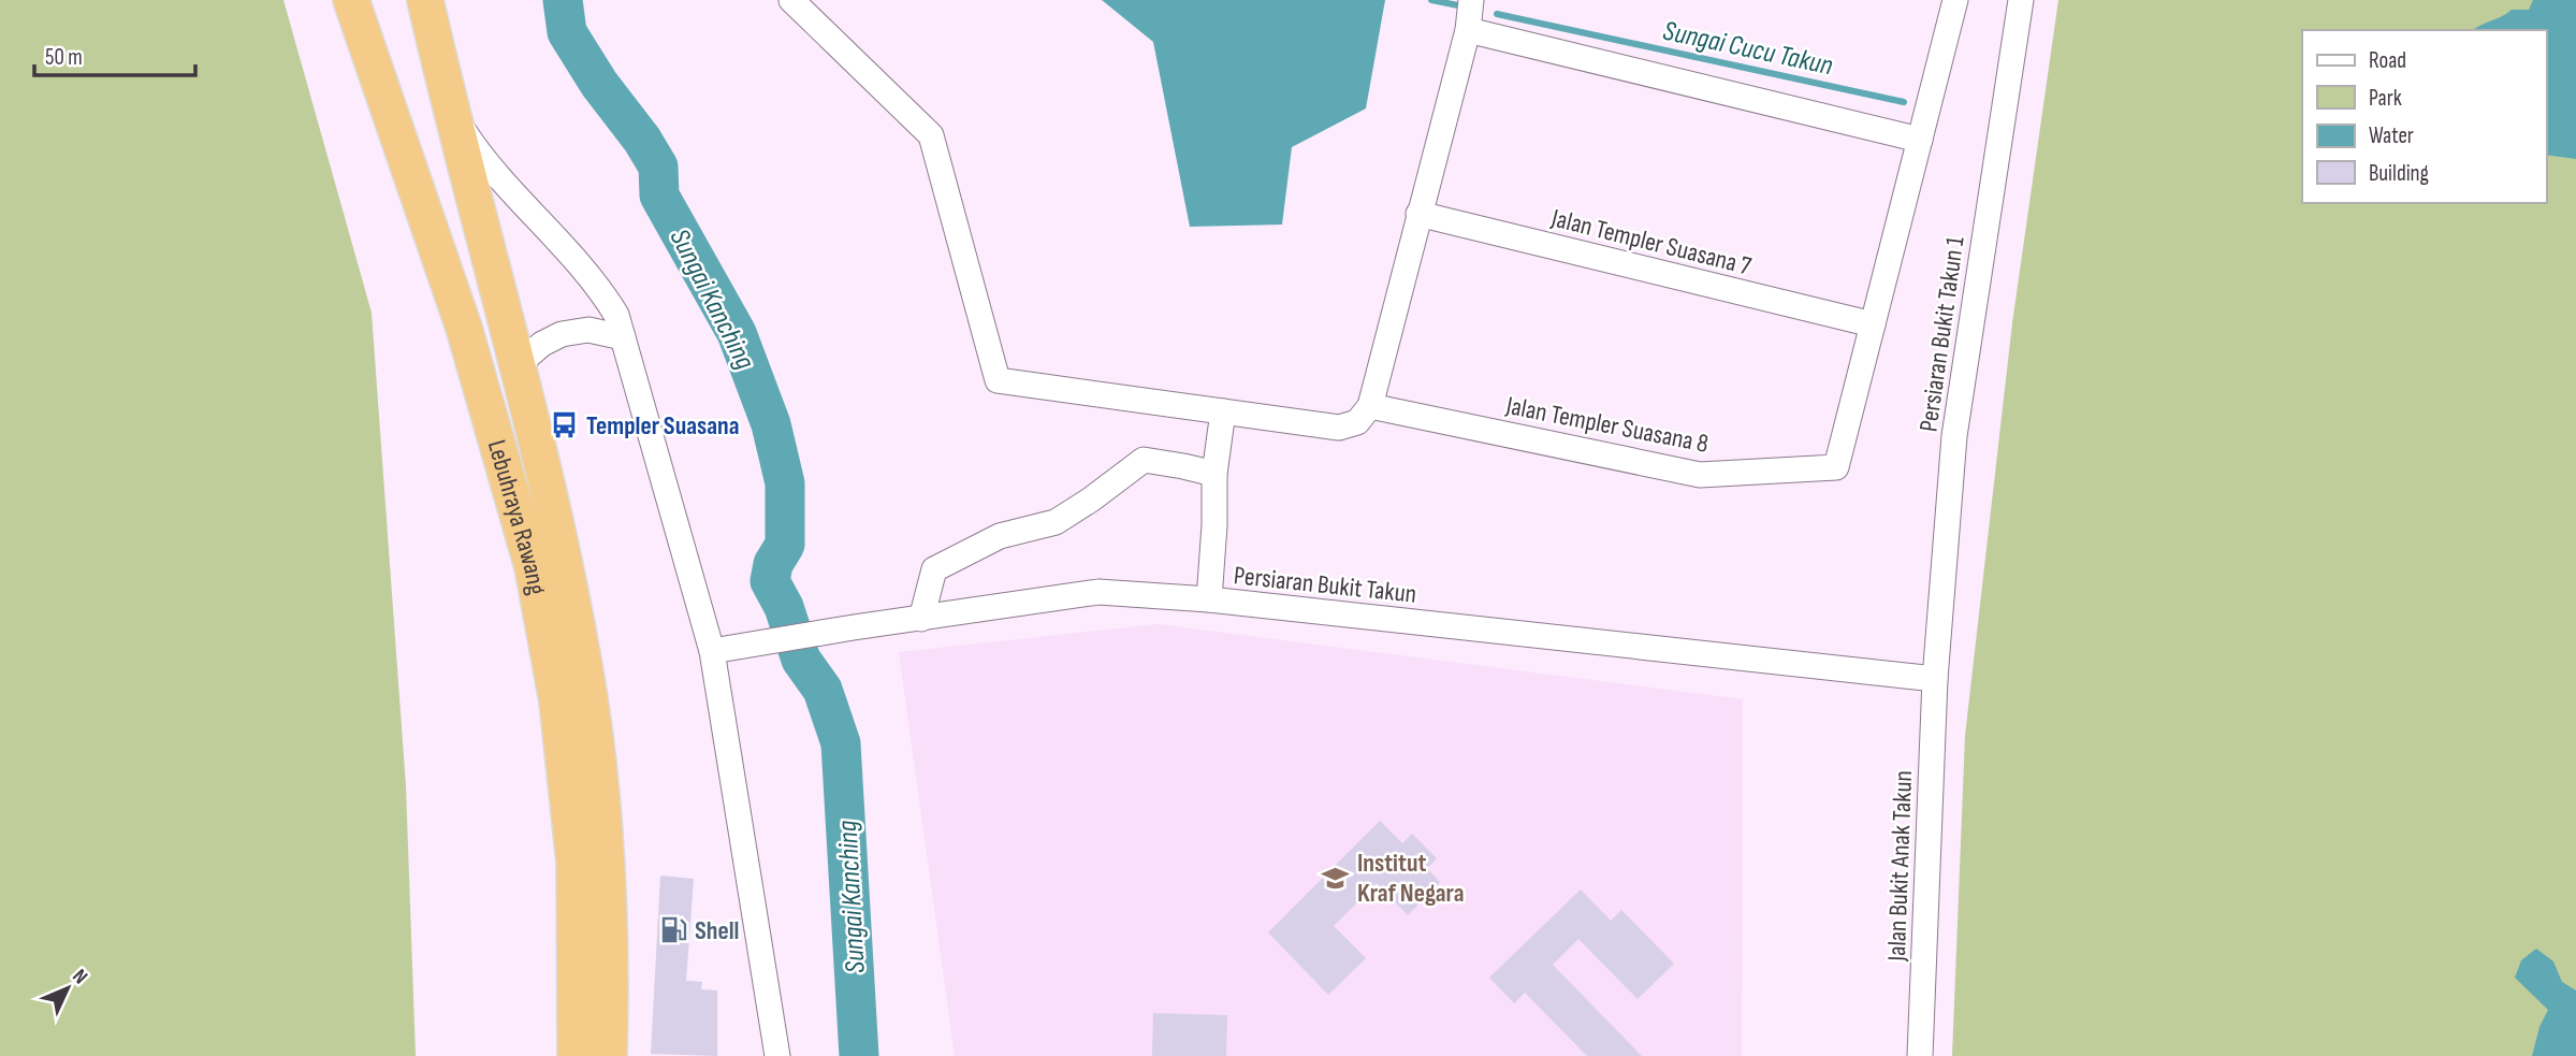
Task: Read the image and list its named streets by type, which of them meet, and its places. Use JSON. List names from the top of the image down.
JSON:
{
  "streets": {
    "highway": ["Lebuhraya Rawang"],
    "street": [
      "Jalan Templer Suasana 7",
      "Persiaran Bukit Takun 1",
      "Jalan Templer Suasana 8",
      "Persiaran Bukit Takun",
      "Jalan Bukit Anak Takun"
    ]
  },
  "crossings": [
    ["Jalan Templer Suasana 7", "Jalan Templer Suasana 8"],
    ["Persiaran Bukit Takun 1", "Persiaran Bukit Takun"],
    ["Persiaran Bukit Takun 1", "Jalan Bukit Anak Takun"],
    ["Persiaran Bukit Takun", "Jalan Bukit Anak Takun"]
  ],
  "water": ["Sungai Cucu Takun", "Sungai Kanching"],
  "places": {
    "bus stop": ["Templer Suasana"],
    "school or university": ["Institut Kraf Negara"],
    "fuel station": ["Shell"]
  },
  "legend": [
    "Road",
    "Park",
    "Water",
    "Building"
  ],
  "scale_bar": "50 m",
  "north": "top right"
}
